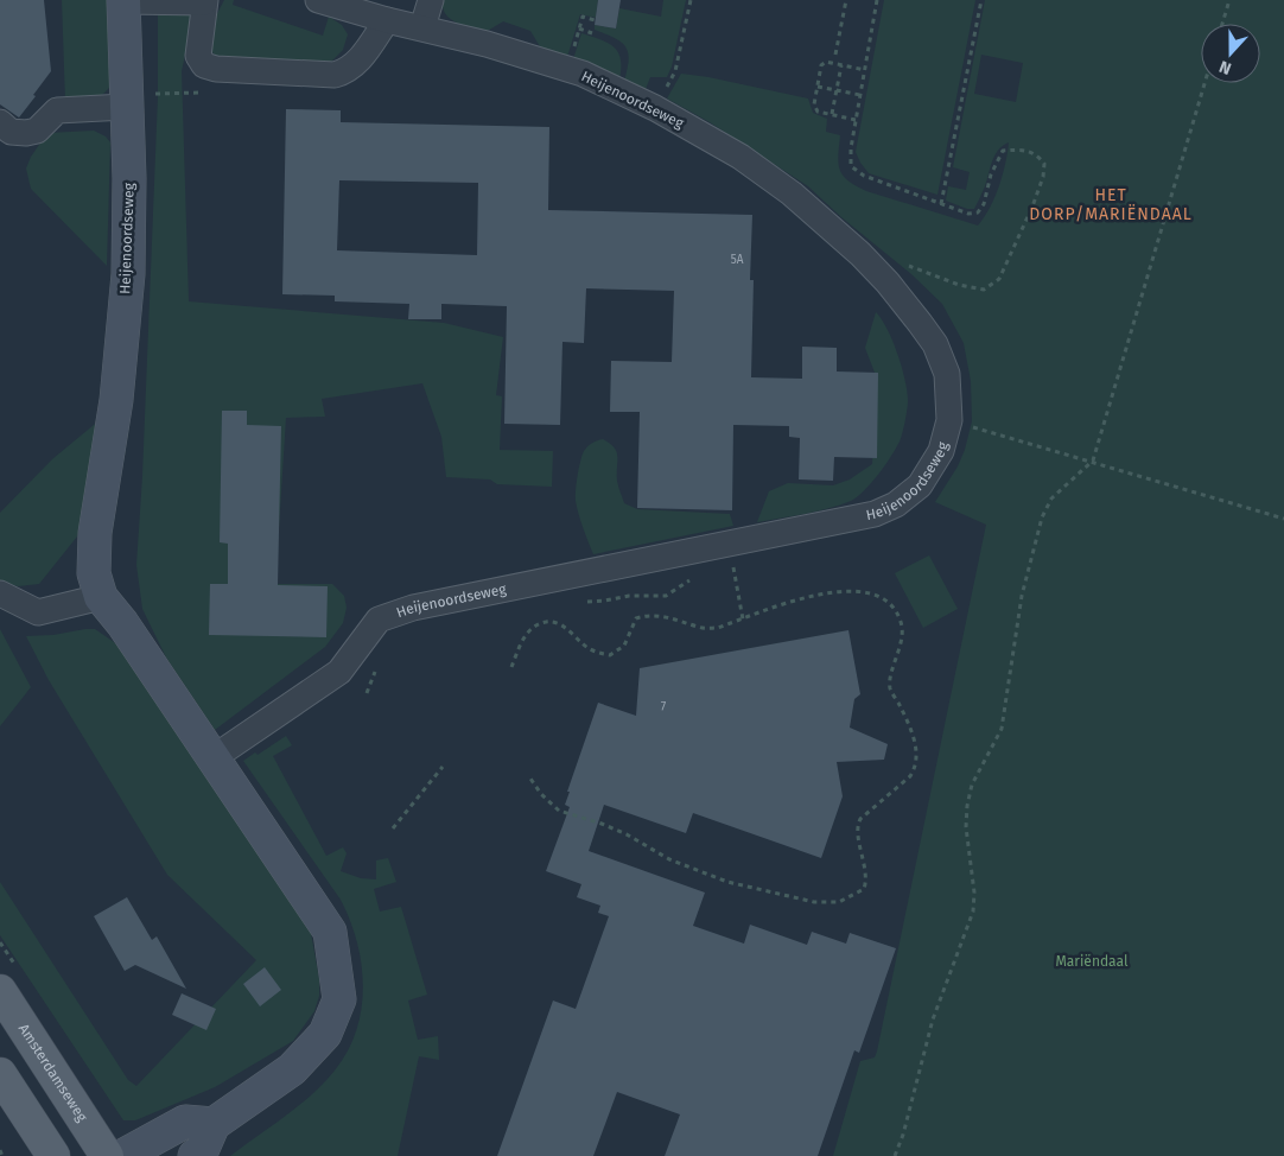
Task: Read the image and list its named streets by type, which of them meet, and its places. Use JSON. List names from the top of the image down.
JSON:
{
  "streets": {
    "main road": ["Amsterdamseweg"],
    "street": ["Heijenoordseweg"]
  },
  "districts": ["HET DORP/MARIËNDAAL"],
  "parks": ["Mariëndaal"],
  "house_numbers": ["5A", "7"],
  "north": "bottom"
}
